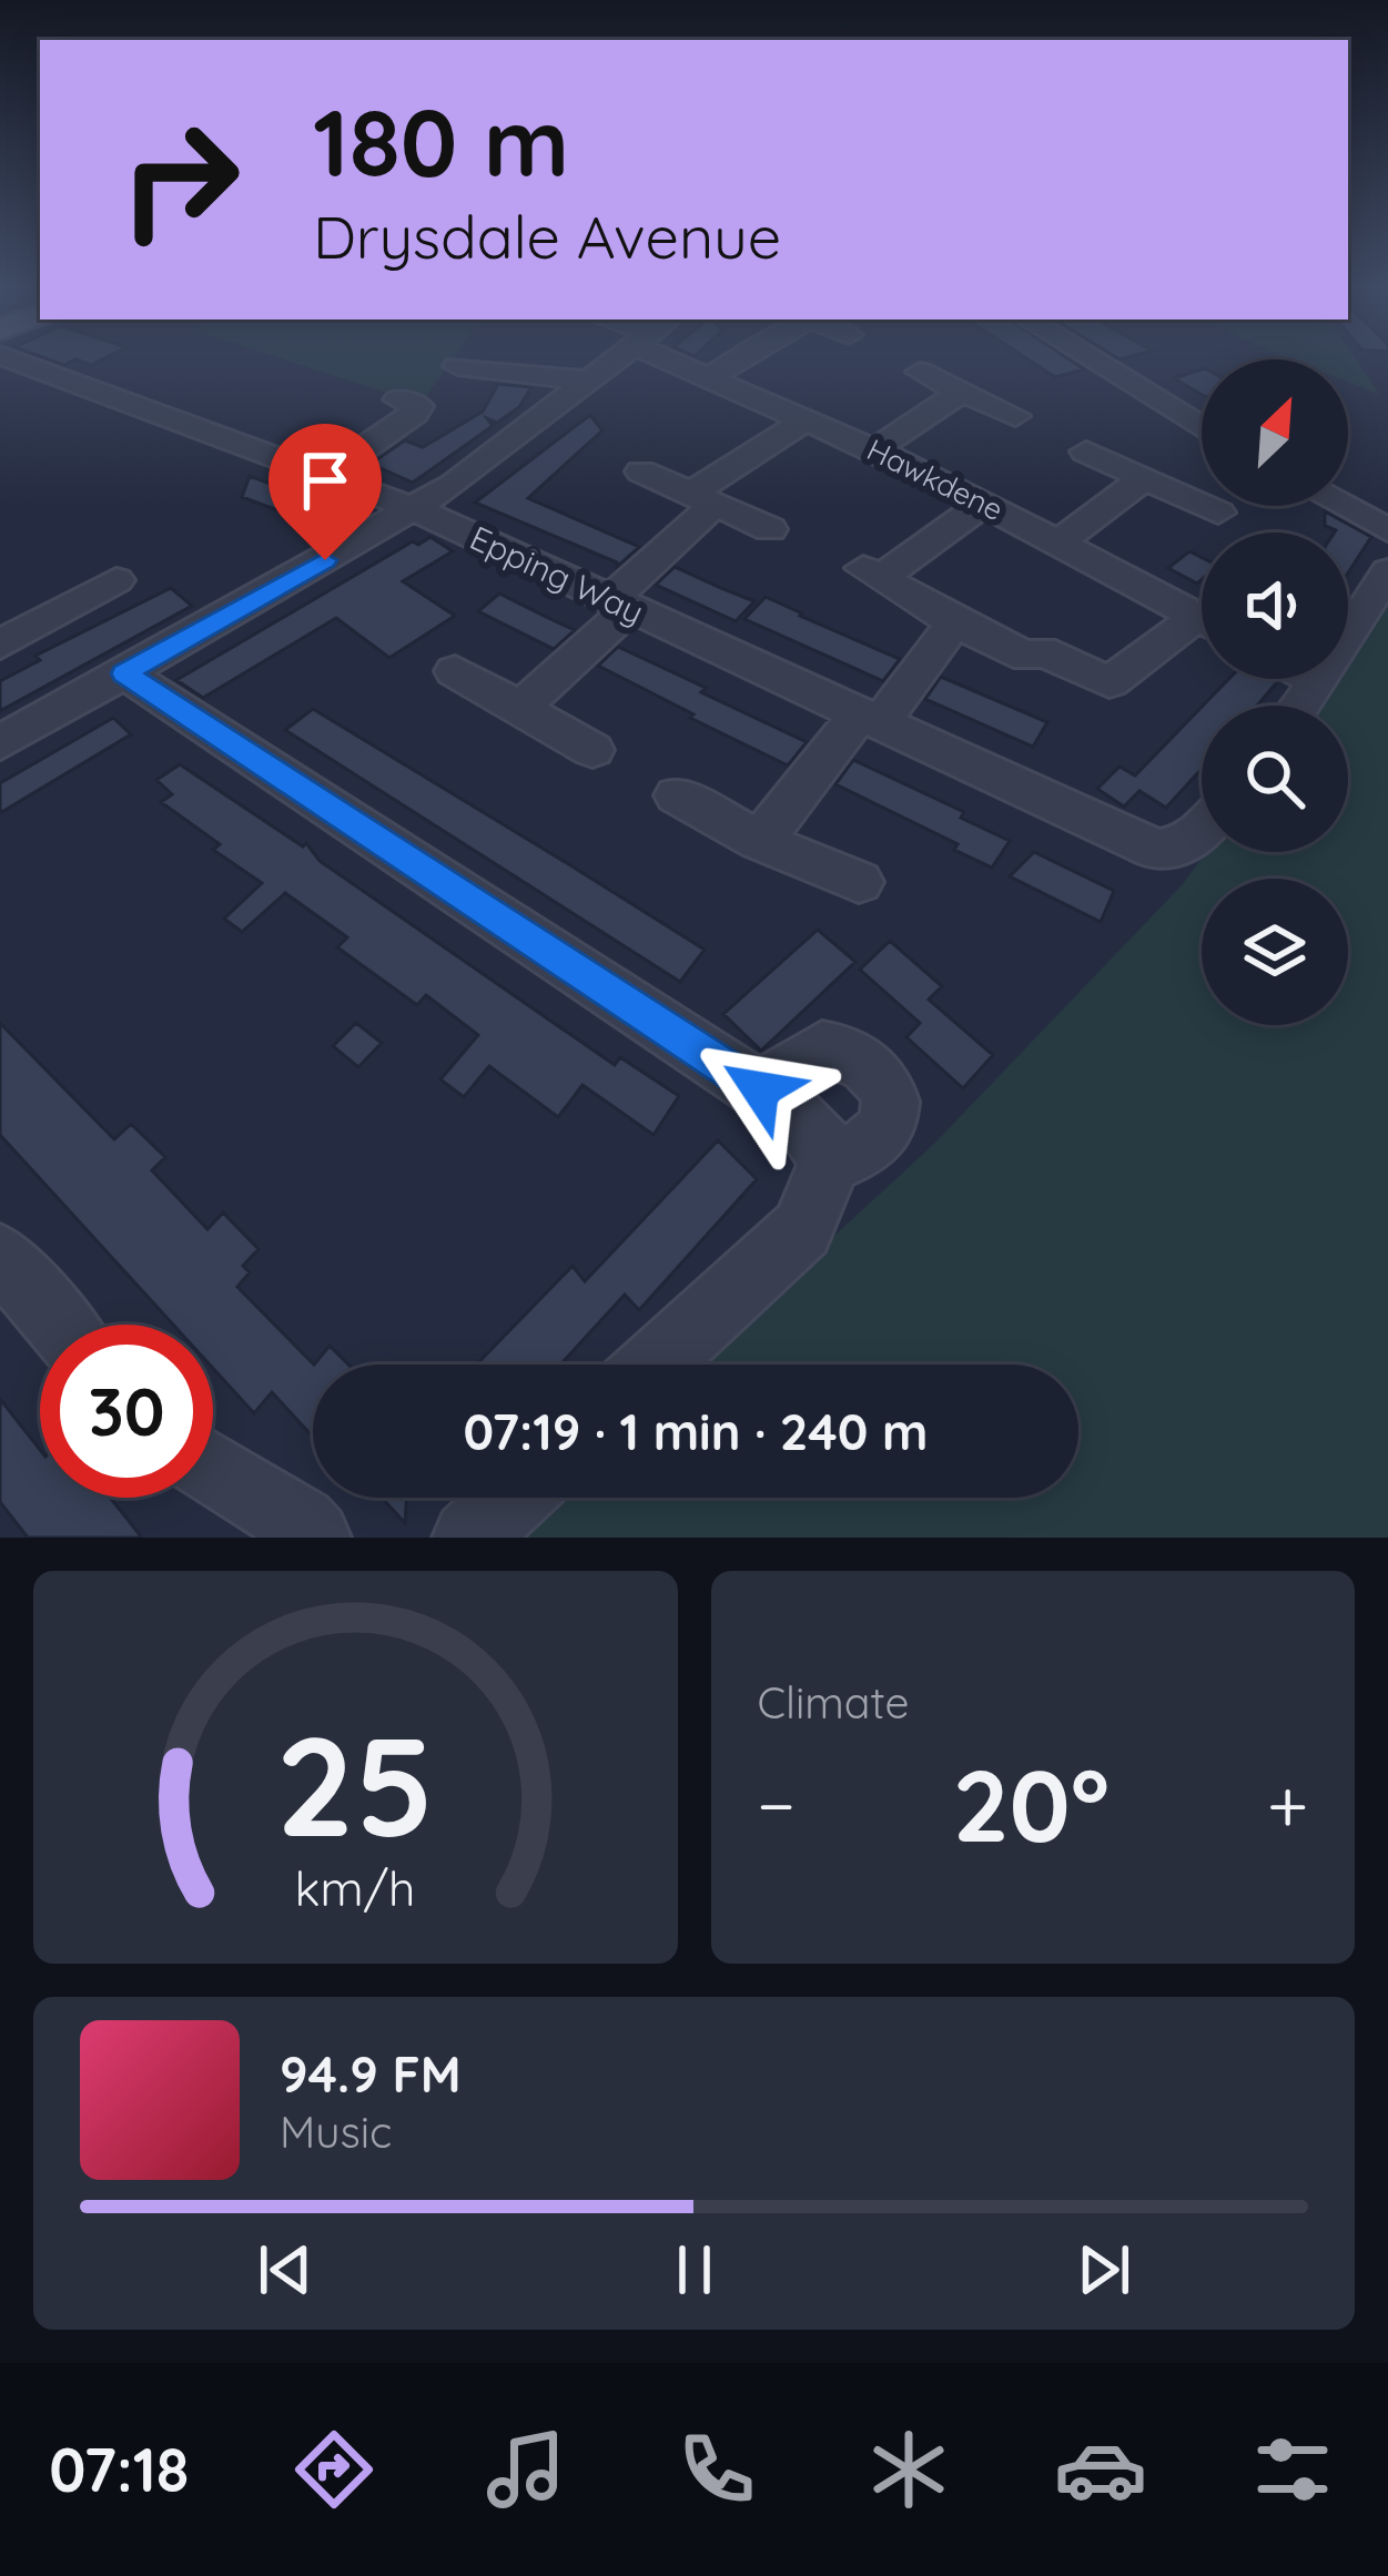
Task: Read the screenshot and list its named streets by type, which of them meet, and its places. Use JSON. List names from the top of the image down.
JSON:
{
  "streets": {
    "street": ["Hawkdene", "Epping Way"]
  },
  "north": "top right",
  "page": {
    "turn": ["180 m", "Drysdale Avenue"],
    "limit": "30",
    "trip": "07:19 · 1 min · 240 m",
    "tile": "Climate",
    "heat": ["−", "20°", "+"],
    "song": ["94.9 FM", "Music"],
    "tabs": "07:18",
    "gauge": ["25", "km/h"]
  }
}
